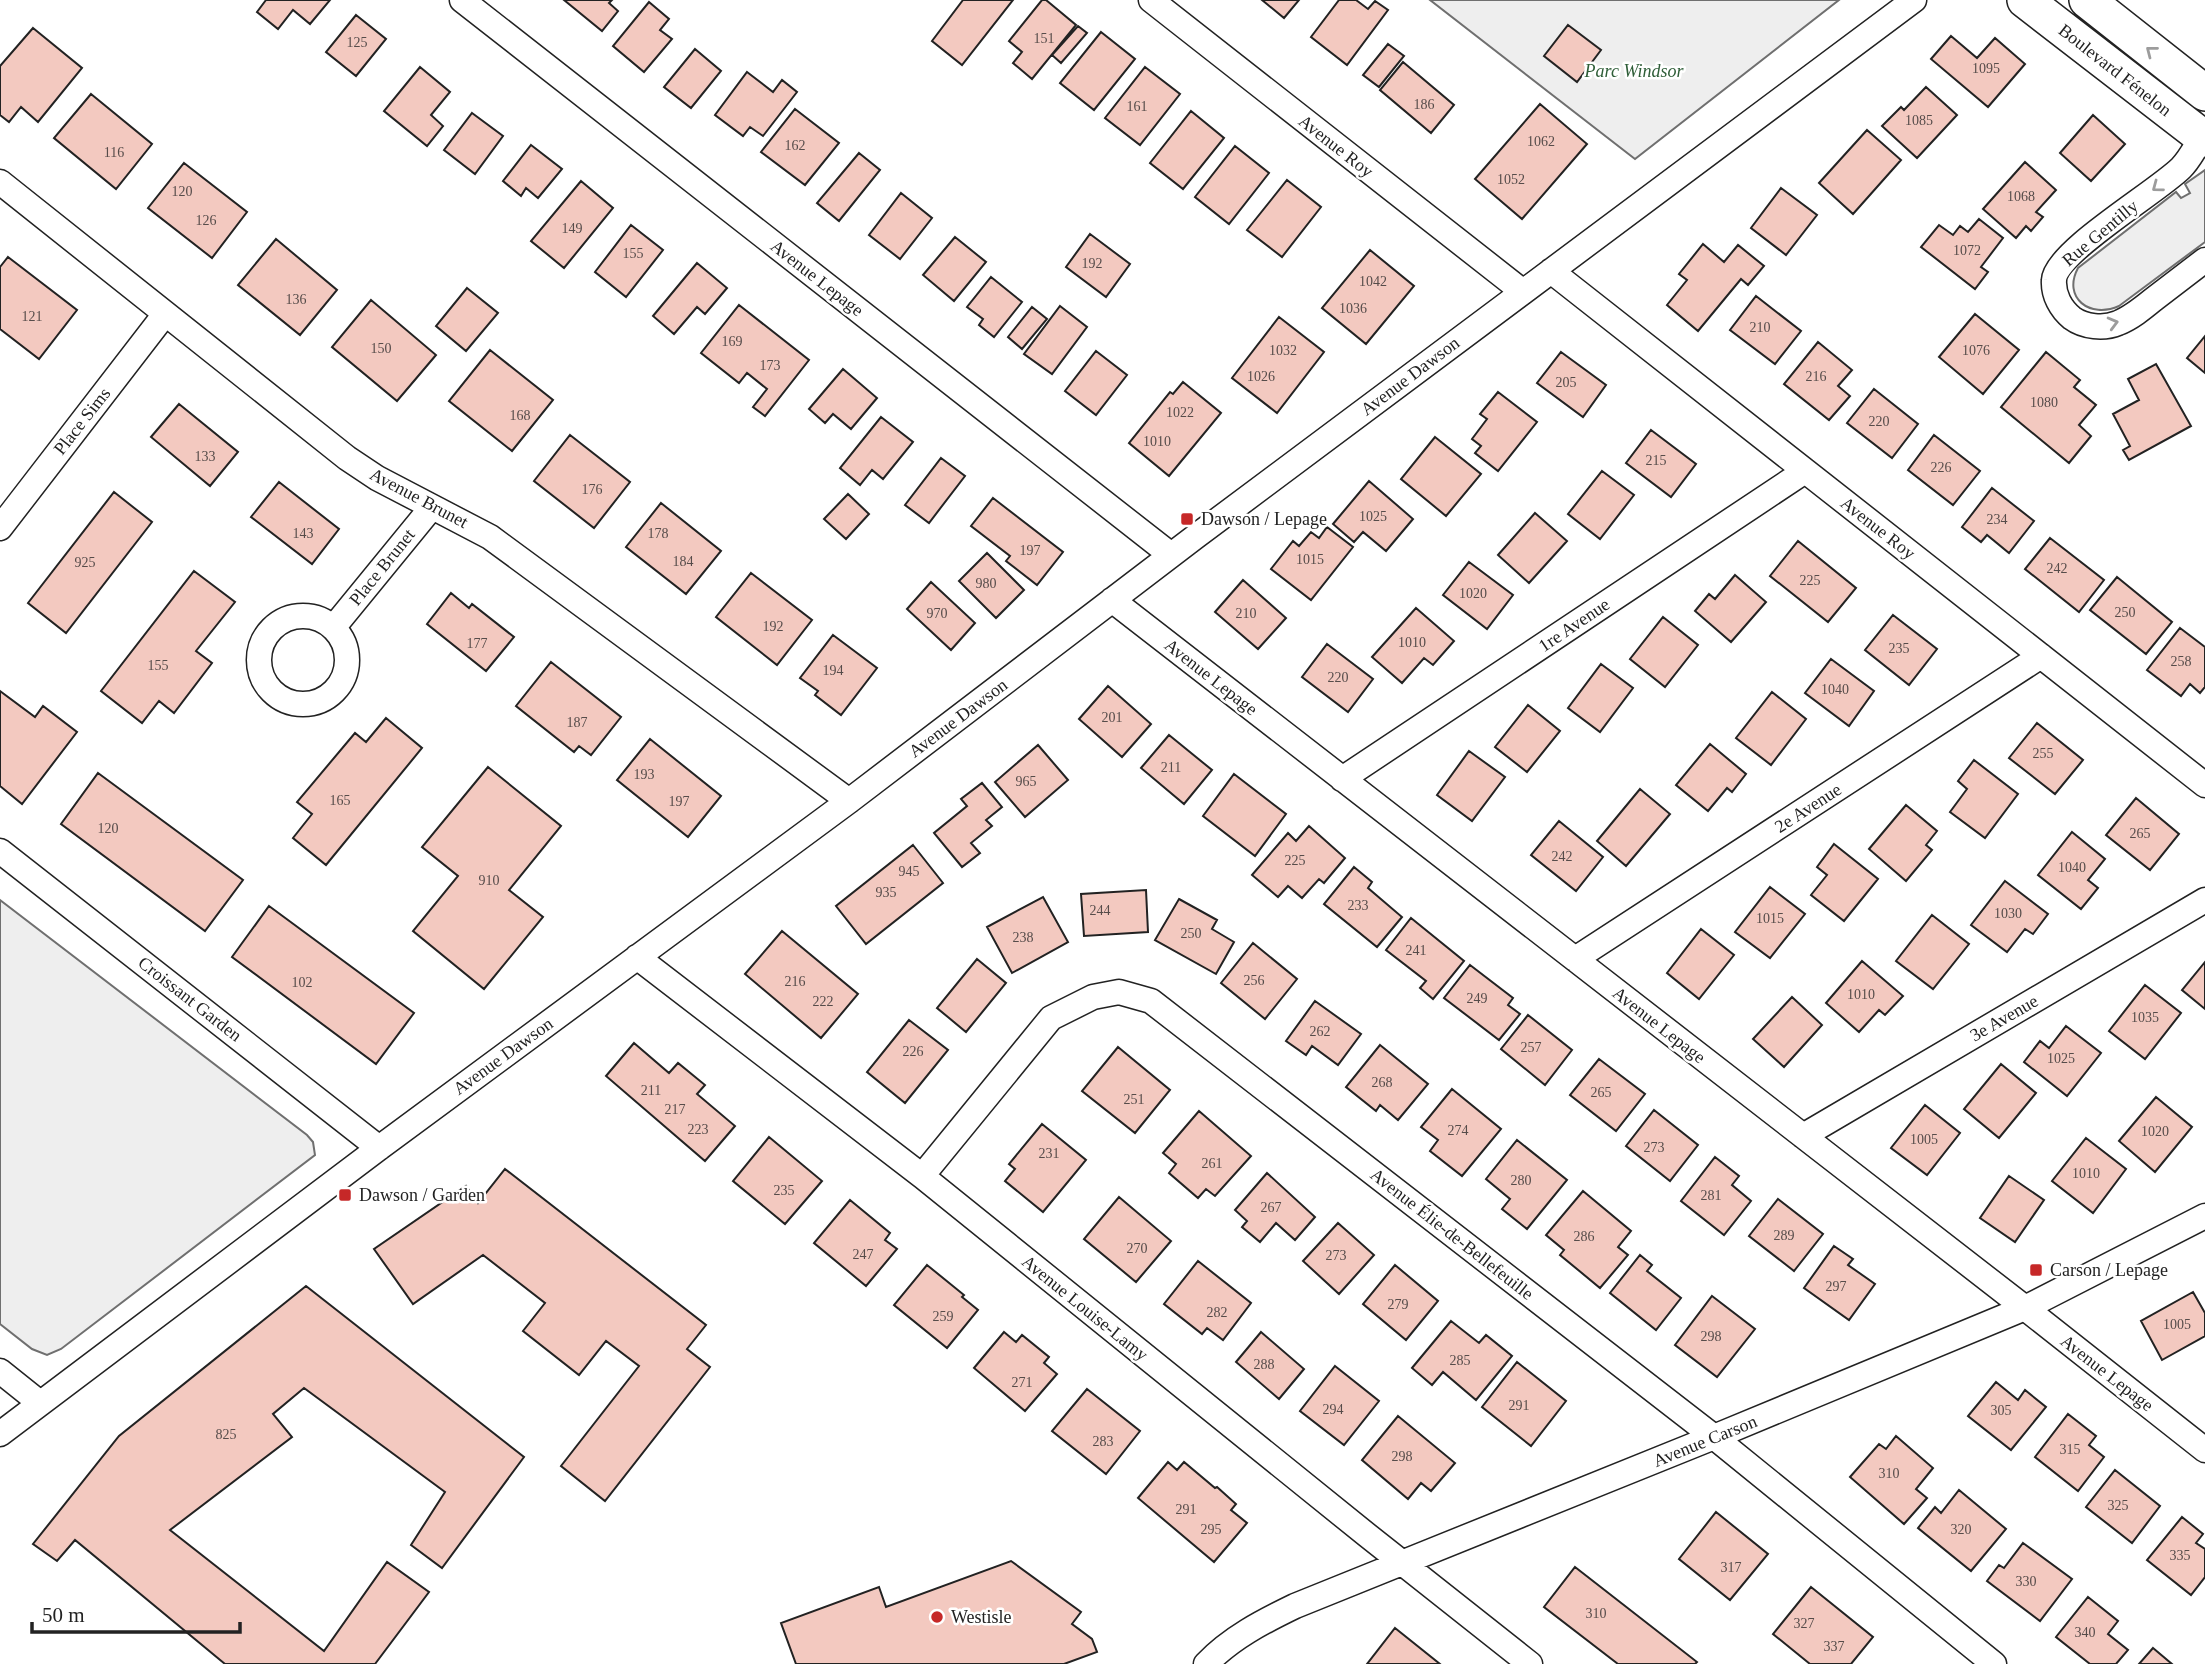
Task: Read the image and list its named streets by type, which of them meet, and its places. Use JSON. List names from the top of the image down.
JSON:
{
  "streets": {
    "street": [
      "Boulevard Fénelon",
      "Avenue Roy",
      "Rue Gentilly",
      "Avenue Lepage",
      "Avenue Dawson",
      "Place Sims",
      "Avenue Brunet",
      "Place Brunet",
      "1re Avenue",
      "2e Avenue",
      "Croissant Garden",
      "3e Avenue",
      "Avenue Élie-de-Bellefeuille",
      "Avenue Louise-Lamy",
      "Avenue Carson"
    ]
  },
  "crossings": [
    ["Boulevard Fénelon", "Rue Gentilly"],
    ["Avenue Roy", "Avenue Dawson"],
    ["Avenue Roy", "1re Avenue"],
    ["Avenue Roy", "2e Avenue"],
    ["Avenue Lepage", "Avenue Dawson"],
    ["Avenue Lepage", "1re Avenue"],
    ["Avenue Lepage", "2e Avenue"],
    ["Avenue Lepage", "3e Avenue"],
    ["Avenue Lepage", "Avenue Carson"],
    ["Avenue Dawson", "Avenue Brunet"],
    ["Avenue Dawson", "Croissant Garden"],
    ["Avenue Dawson", "Avenue Louise-Lamy"],
    ["Place Sims", "Avenue Brunet"],
    ["Avenue Brunet", "Place Brunet"],
    ["Avenue Élie-de-Bellefeuille", "Avenue Louise-Lamy"],
    ["Avenue Élie-de-Bellefeuille", "Avenue Carson"],
    ["Avenue Louise-Lamy", "Avenue Carson"]
  ],
  "parks": ["Parc Windsor"],
  "places": {
    "transit": ["Dawson / Lepage", "Dawson / Garden", "Carson / Lepage"],
    "other": ["Westisle"]
  },
  "house_numbers": [
    "151",
    "125",
    "1095",
    "186",
    "161",
    "1085",
    "1062",
    "162",
    "116",
    "1052",
    "120",
    "1068",
    "126",
    "149",
    "1072",
    "155",
    "192",
    "1042",
    "136",
    "1036",
    "121",
    "210",
    "169",
    "150",
    "1032",
    "1076",
    "173",
    "1026",
    "216",
    "205",
    "1080",
    "1022",
    "168",
    "220",
    "1010",
    "133",
    "215",
    "226",
    "176",
    "1025",
    "234",
    "143",
    "178",
    "197",
    "1015",
    "184",
    "925",
    "242",
    "225",
    "980",
    "1020",
    "250",
    "970",
    "210",
    "192",
    "1010",
    "177",
    "235",
    "258",
    "155",
    "194",
    "220",
    "1040",
    "201",
    "187",
    "255",
    "211",
    "193",
    "965",
    "165",
    "197",
    "120",
    "265",
    "242",
    "225",
    "1040",
    "945",
    "910",
    "935",
    "233",
    "244",
    "1030",
    "1015",
    "250",
    "238",
    "241",
    "256",
    "216",
    "102",
    "1010",
    "249",
    "222",
    "1035",
    "262",
    "257",
    "226",
    "1025",
    "268",
    "211",
    "265",
    "251",
    "217",
    "223",
    "274",
    "1020",
    "1005",
    "273",
    "231",
    "261",
    "1010",
    "280",
    "235",
    "281",
    "267",
    "289",
    "286",
    "270",
    "247",
    "273",
    "297",
    "279",
    "282",
    "259",
    "1005",
    "298",
    "285",
    "288",
    "271",
    "291",
    "294",
    "305",
    "825",
    "283",
    "315",
    "298",
    "310",
    "325",
    "291",
    "295",
    "320",
    "335",
    "317",
    "330",
    "310",
    "327",
    "340",
    "337"
  ],
  "scale_bar": "50 m"
}
